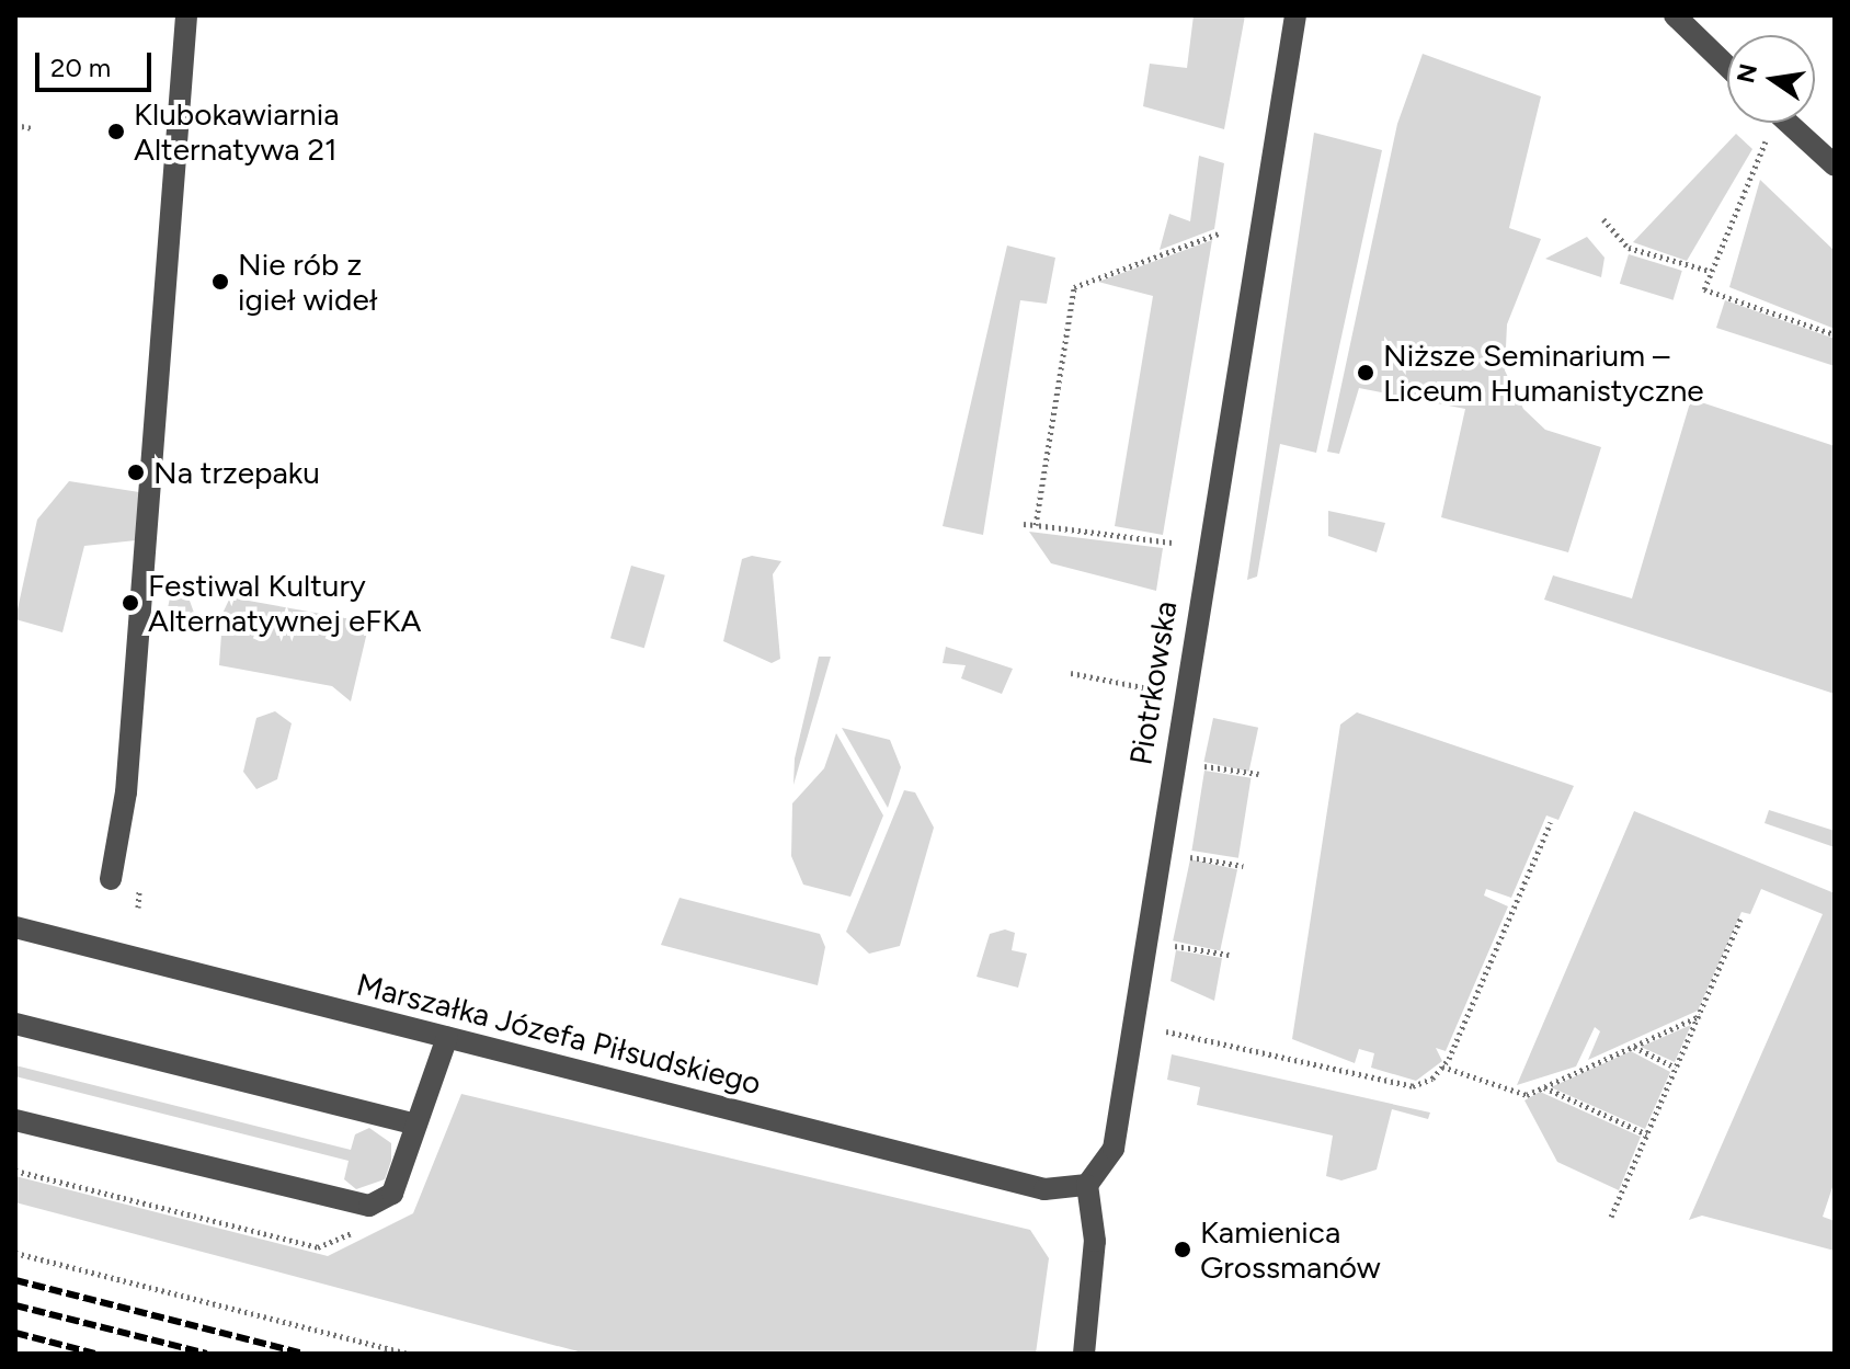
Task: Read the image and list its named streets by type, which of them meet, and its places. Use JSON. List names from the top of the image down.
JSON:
{
  "streets": {
    "street": ["Piotrkowska", "Marszałka Józefa Piłsudskiego"]
  },
  "crossings": [
    ["Piotrkowska", "Marszałka Józefa Piłsudskiego"]
  ],
  "places": [
    "Klubokawiarnia Alternatywa 21",
    "Nie rób z igieł wideł",
    "Niższe Seminarium – Liceum Humanistyczne",
    "Na trzepaku",
    "Festiwal Kultury Alternatywnej eFKA",
    "Kamienica Grossmanów"
  ],
  "scale_bar": "20 m",
  "north": "left"
}
